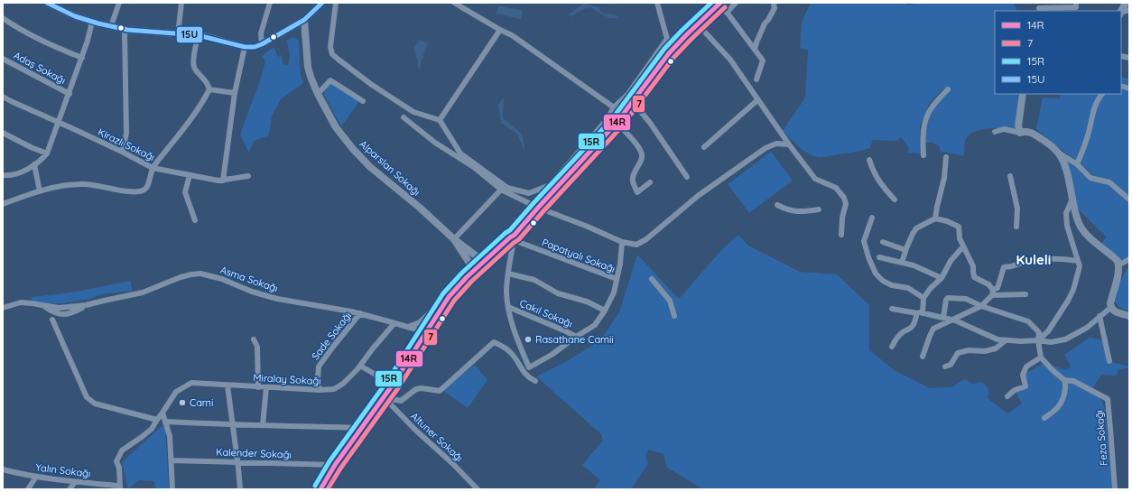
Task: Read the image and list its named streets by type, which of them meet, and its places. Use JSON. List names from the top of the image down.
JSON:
{
  "streets": {
    "street": [
      "Adaş Sokağı",
      "Kirazlı Sokağı",
      "Alparslan Sokağı",
      "Papatyalı Sokağı",
      "Asma Sokağı",
      "Çakıl Sokağı",
      "Sade Sokağı",
      "Miralay Sokağı",
      "Altuner Sokağı",
      "Feza Sokağı",
      "Kalender Sokağı",
      "Yalın Sokağı"
    ]
  },
  "crossings": [
    ["Asma Sokağı", "Sade Sokağı"],
    ["Asma Sokağı", "Miralay Sokağı"],
    ["Sade Sokağı", "Miralay Sokağı"],
    ["Miralay Sokağı", "Yalın Sokağı"]
  ],
  "districts": ["Kuleli"],
  "places": ["Rasathane Camii", "Cami"],
  "lines": [
    "transit line 14R",
    "transit line 15R",
    "transit line 15U",
    "transit line 7"
  ],
  "legend": [
    "14R",
    "7",
    "15R",
    "15U"
  ]
}
